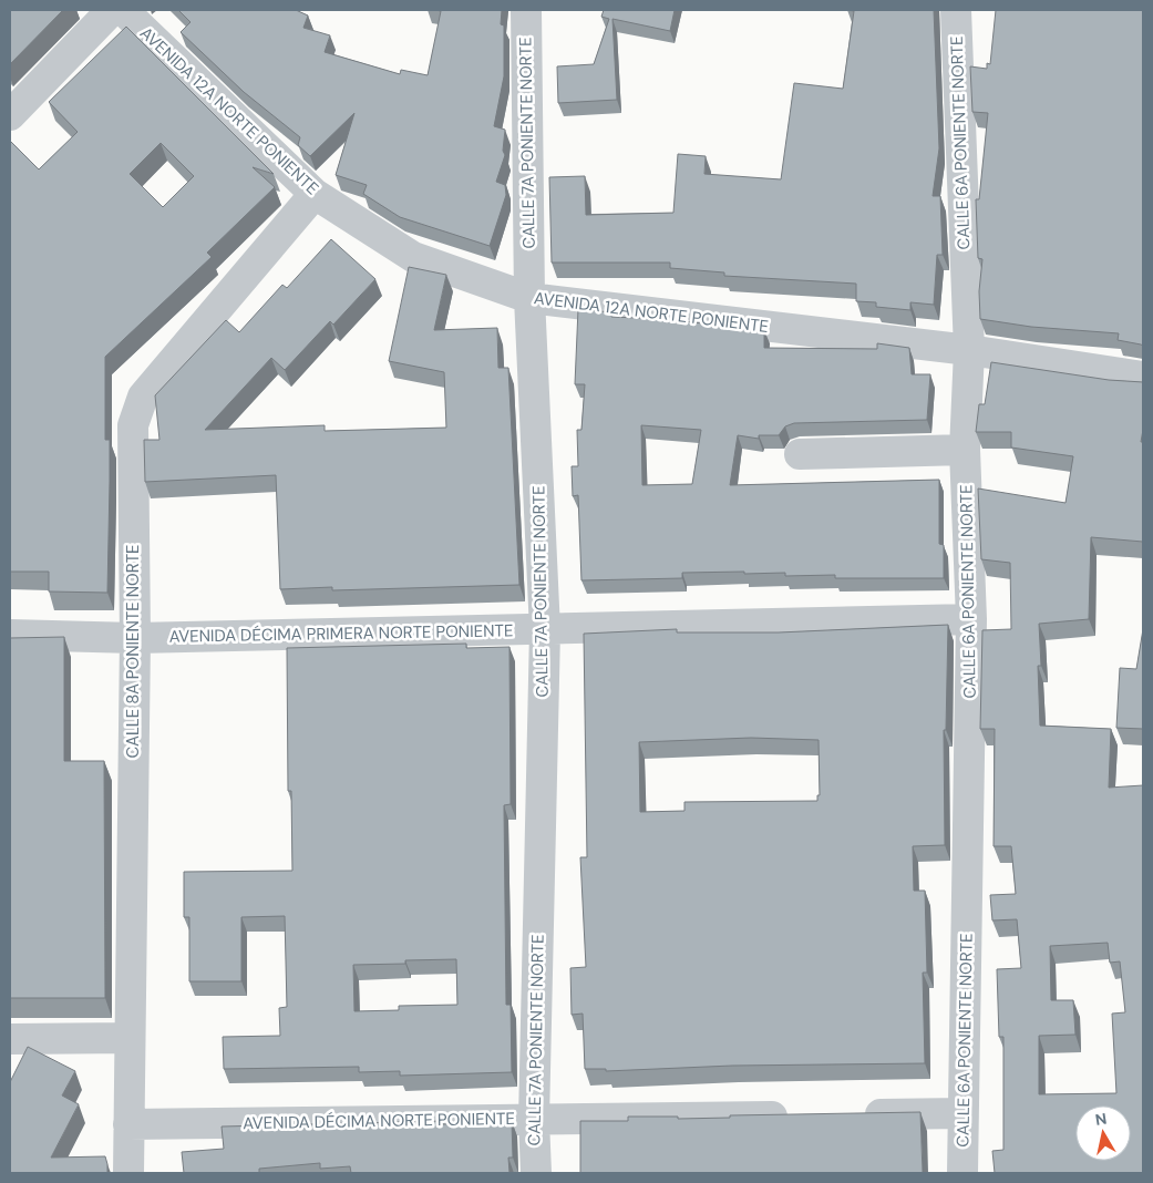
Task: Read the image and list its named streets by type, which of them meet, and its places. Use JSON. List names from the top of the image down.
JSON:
{
  "streets": {
    "street": [
      "AVENIDA 12A NORTE PONIENTE",
      "CALLE 7A PONIENTE NORTE",
      "CALLE 6A PONIENTE NORTE",
      "AVENIDA DÉCIMA PRIMERA NORTE PONIENTE",
      "CALLE 8A PONIENTE NORTE",
      "AVENIDA DÉCIMA NORTE PONIENTE"
    ]
  },
  "crossings": [
    ["AVENIDA 12A NORTE PONIENTE", "CALLE 7A PONIENTE NORTE"],
    ["AVENIDA 12A NORTE PONIENTE", "CALLE 6A PONIENTE NORTE"],
    ["AVENIDA 12A NORTE PONIENTE", "CALLE 8A PONIENTE NORTE"],
    ["CALLE 7A PONIENTE NORTE", "AVENIDA DÉCIMA PRIMERA NORTE PONIENTE"],
    ["CALLE 7A PONIENTE NORTE", "AVENIDA DÉCIMA NORTE PONIENTE"],
    ["CALLE 6A PONIENTE NORTE", "AVENIDA DÉCIMA PRIMERA NORTE PONIENTE"],
    ["AVENIDA DÉCIMA PRIMERA NORTE PONIENTE", "CALLE 8A PONIENTE NORTE"],
    ["CALLE 8A PONIENTE NORTE", "AVENIDA DÉCIMA NORTE PONIENTE"]
  ],
  "north": "top"
}
